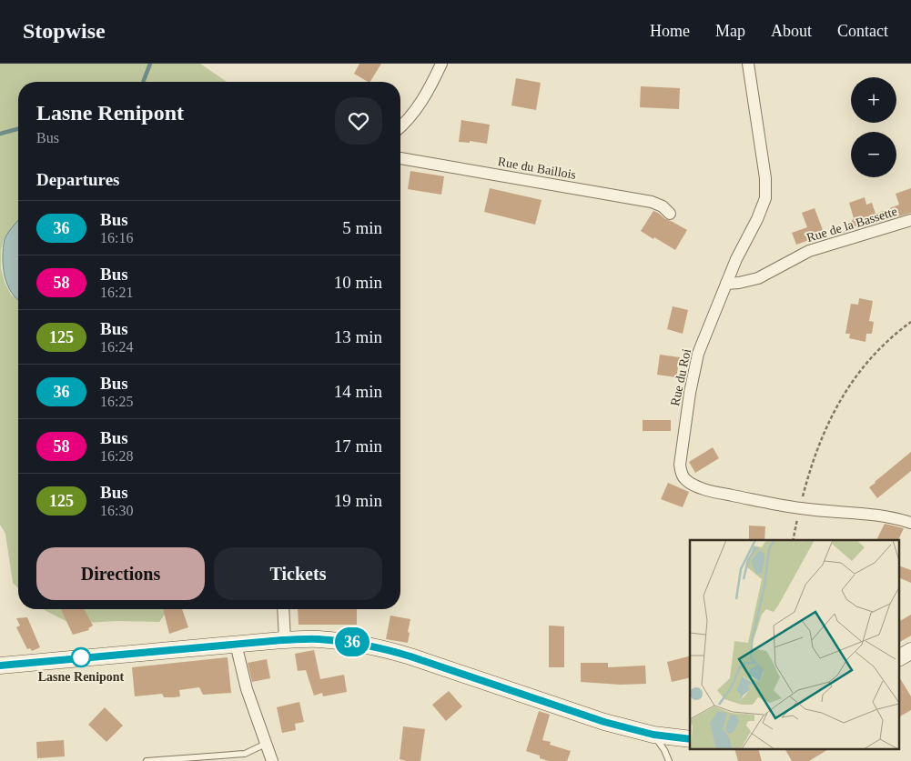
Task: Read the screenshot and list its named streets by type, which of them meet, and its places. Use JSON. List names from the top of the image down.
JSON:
{
  "streets": {
    "street": ["Rue du Baillois", "Rue de la Bassette", "Rue du Roi"]
  },
  "crossings": [
    ["Rue de la Bassette", "Rue du Roi"]
  ],
  "places": ["Lasne Renipont"],
  "lines": ["bus line 36"],
  "page": {
    "header": "Stopwise",
    "nav": [
      "Home",
      "Map",
      "About",
      "Contact"
    ],
    "on_map": "36",
    "map_buttons": ["+", "−"],
    "heading": [
      ["Lasne Renipont", "Bus"],
      "Departures"
    ],
    "list": [
      {
        "mark": "36",
        "name": "Bus",
        "note": "16:16",
        "value": "5 min"
      },
      {
        "mark": "58",
        "name": "Bus",
        "note": "16:21",
        "value": "10 min"
      },
      {
        "mark": "125",
        "name": "Bus",
        "note": "16:24",
        "value": "13 min"
      },
      {
        "mark": "36",
        "name": "Bus",
        "note": "16:25",
        "value": "14 min"
      },
      {
        "mark": "58",
        "name": "Bus",
        "note": "16:28",
        "value": "17 min"
      },
      {
        "mark": "125",
        "name": "Bus",
        "note": "16:30",
        "value": "19 min"
      }
    ],
    "buttons": ["Directions", "Tickets"]
  }
}
